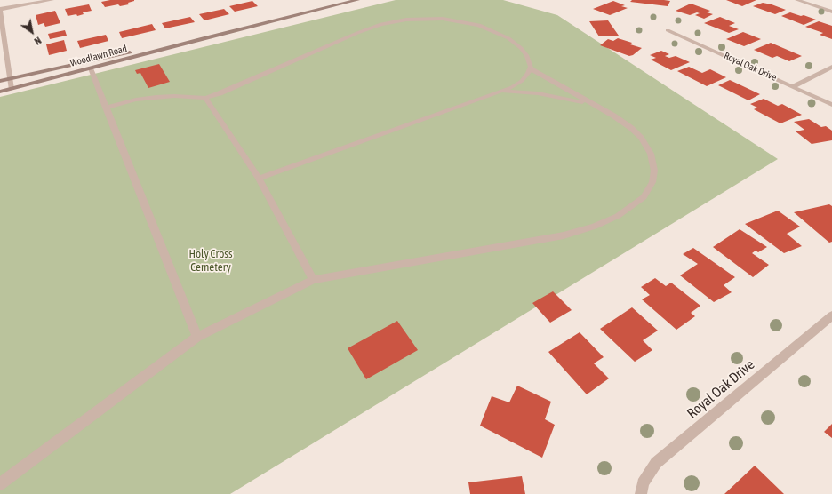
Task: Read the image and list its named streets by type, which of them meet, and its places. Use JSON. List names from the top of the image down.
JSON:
{
  "streets": {
    "main road": ["Woodlawn Road"],
    "street": ["Royal Oak Drive"]
  },
  "parks": ["Holy Cross Cemetery"],
  "north": "bottom right"
}
